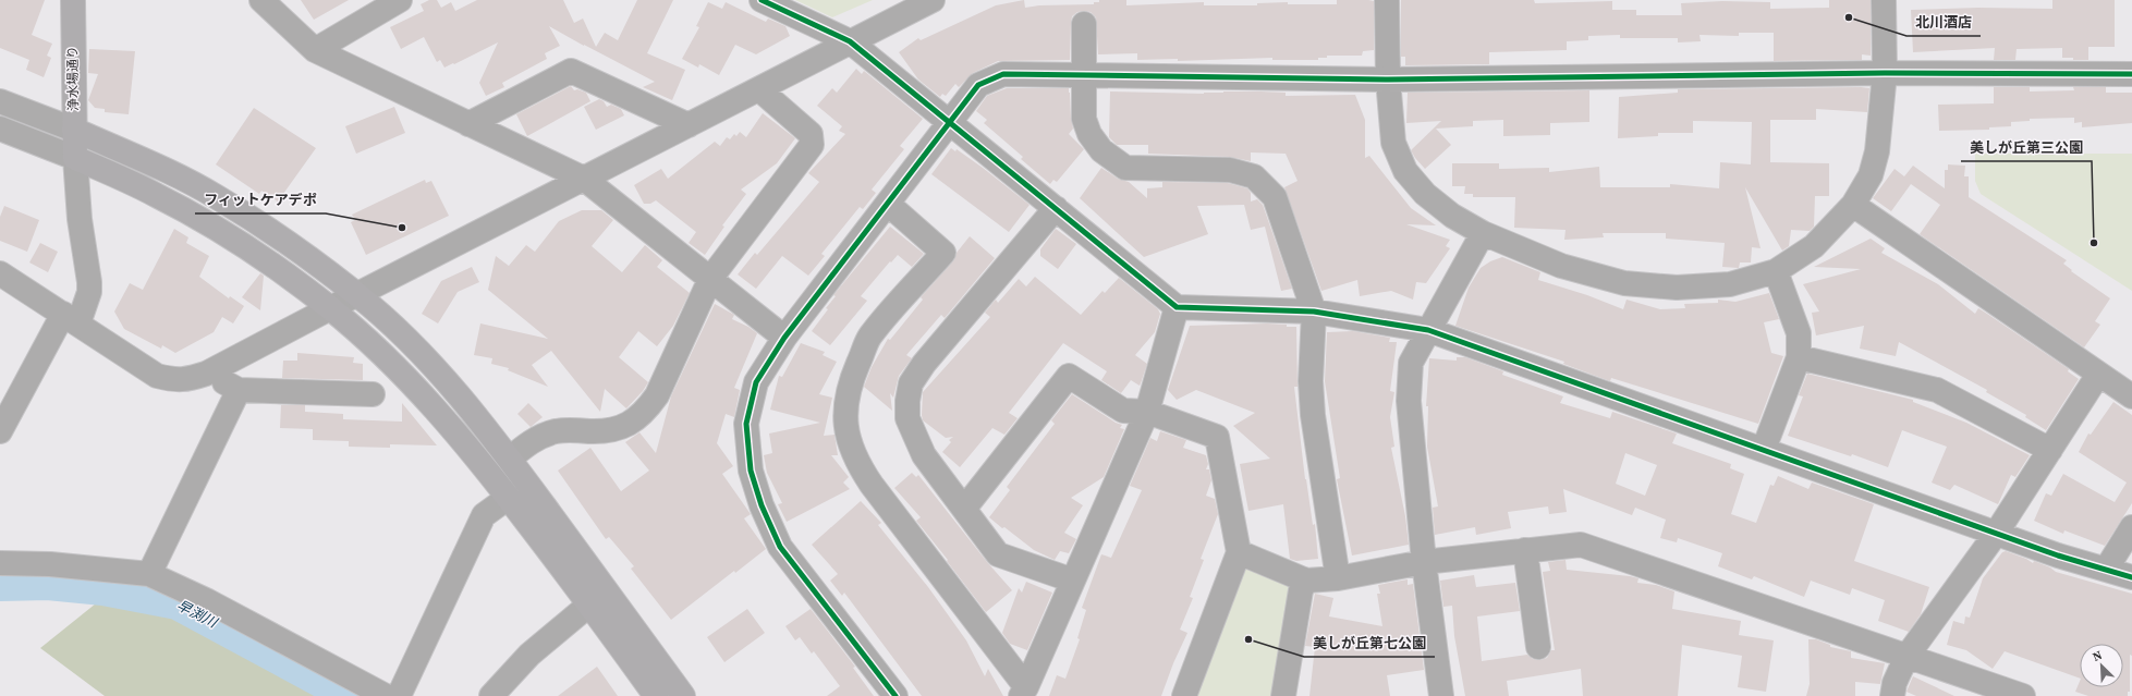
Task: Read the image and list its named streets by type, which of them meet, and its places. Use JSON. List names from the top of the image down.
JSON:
{
  "streets": {
    "main road": ["浄水場通り"]
  },
  "water": ["早渕川"],
  "places": [
    "北川酒店",
    "フィットケアデポ",
    "美しが丘第三公園",
    "美しが丘第七公園"
  ],
  "north": "top left"
}
